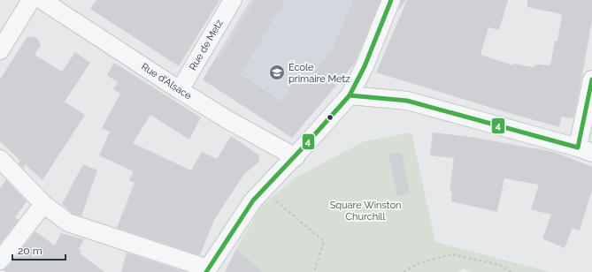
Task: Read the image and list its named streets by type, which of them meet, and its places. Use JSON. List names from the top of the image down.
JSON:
{
  "streets": {
    "street": ["Rue de Metz", "Rue d'Alsace"]
  },
  "crossings": [
    ["Rue de Metz", "Rue d'Alsace"]
  ],
  "parks": ["Square Winston Churchill"],
  "places": {
    "school or university": ["École primaire Metz"]
  },
  "lines": ["transit line 4"],
  "scale_bar": "20 m"
}
